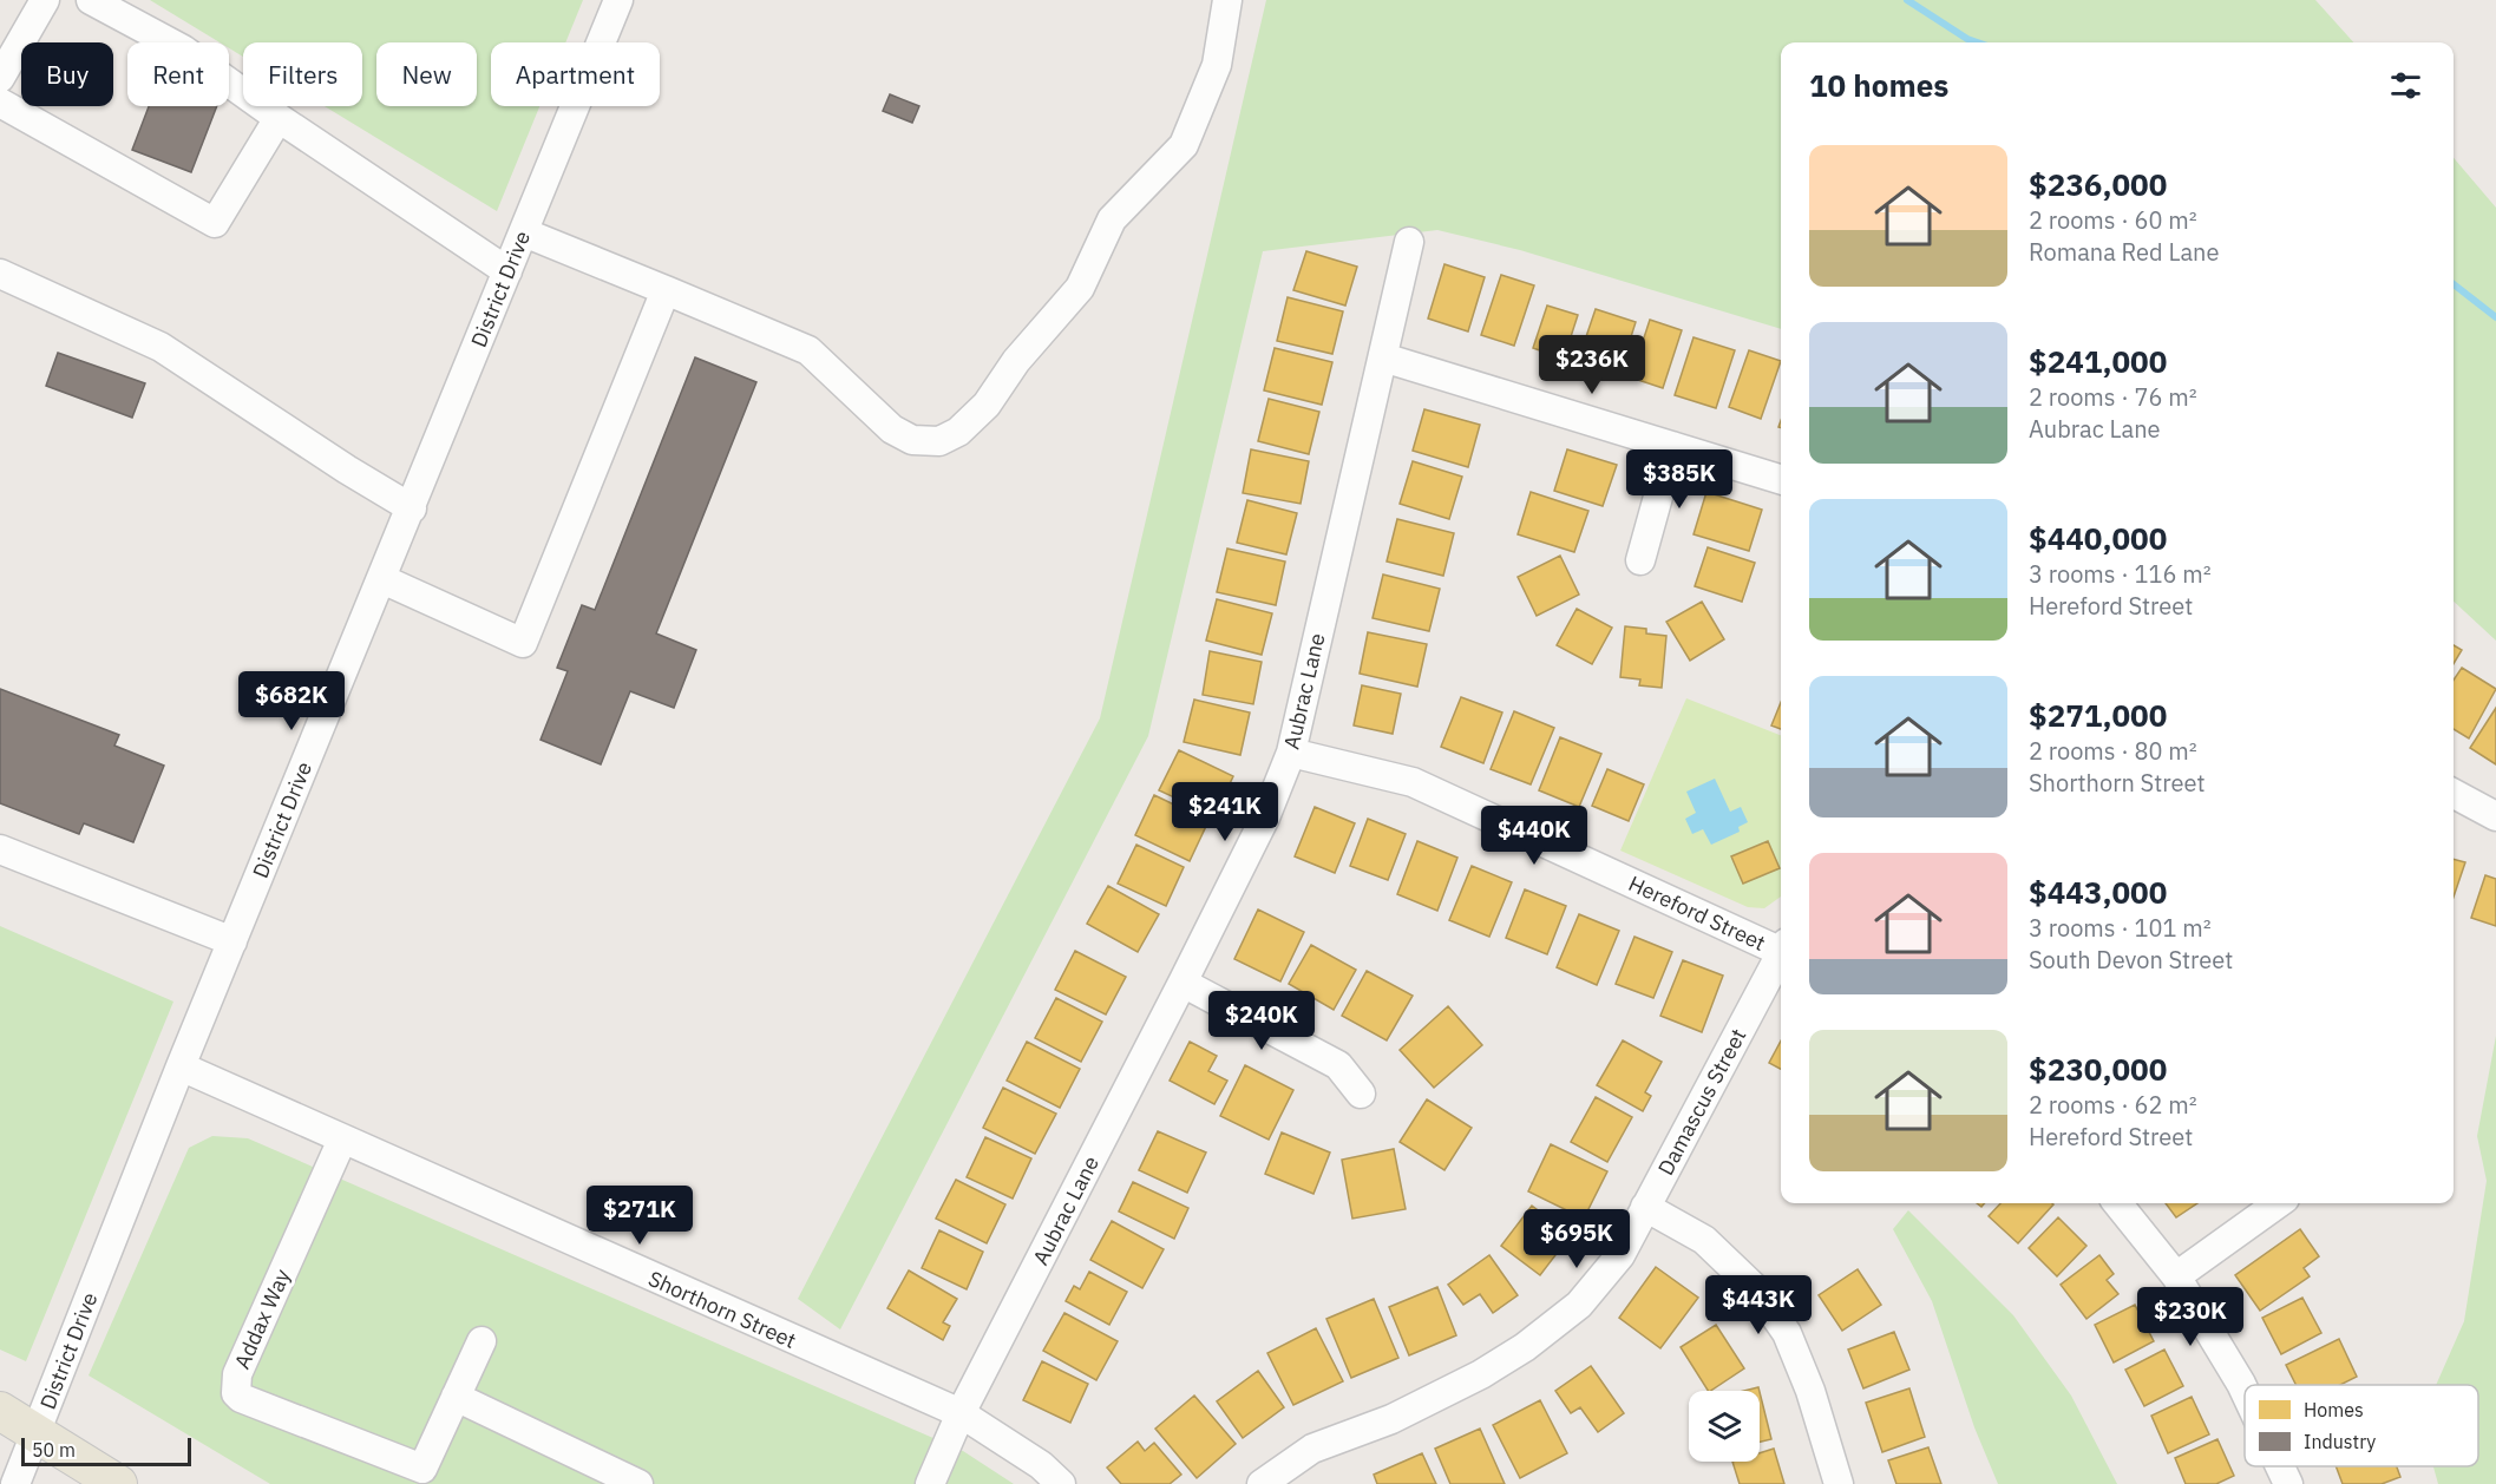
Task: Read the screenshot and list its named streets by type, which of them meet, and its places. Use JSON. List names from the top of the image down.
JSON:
{
  "streets": {
    "street": [
      "District Drive",
      "Aubrac Lane",
      "Hereford Street",
      "Damascus Street",
      "Shorthorn Street",
      "Addax Way"
    ]
  },
  "crossings": [
    ["District Drive", "Shorthorn Street"],
    ["Aubrac Lane", "Hereford Street"],
    ["Aubrac Lane", "Shorthorn Street"],
    ["Shorthorn Street", "Addax Way"]
  ],
  "legend": ["Homes", "Industry"],
  "scale_bar": "50 m",
  "page": {
    "chip": [
      "Buy",
      "Rent",
      "Filters",
      "New",
      "Apartment"
    ],
    "heading": "10 homes",
    "list": [
      {
        "name": "$236,000",
        "note": "2 rooms · 60 m² · Romana Red Lane"
      },
      {
        "name": "$241,000",
        "note": "2 rooms · 76 m² · Aubrac Lane"
      },
      {
        "name": "$440,000",
        "note": "3 rooms · 116 m² · Hereford Street"
      },
      {
        "name": "$271,000",
        "note": "2 rooms · 80 m² · Shorthorn Street"
      },
      {
        "name": "$443,000",
        "note": "3 rooms · 101 m² · South Devon Street"
      },
      {
        "name": "$230,000",
        "note": "2 rooms · 62 m² · Hereford Street"
      }
    ],
    "price": [
      "$236K",
      "$385K",
      "$682K",
      "$241K",
      "$440K",
      "$240K",
      "$271K",
      "$695K",
      "$443K",
      "$230K"
    ],
    "scale": "50 m"
  }
}
